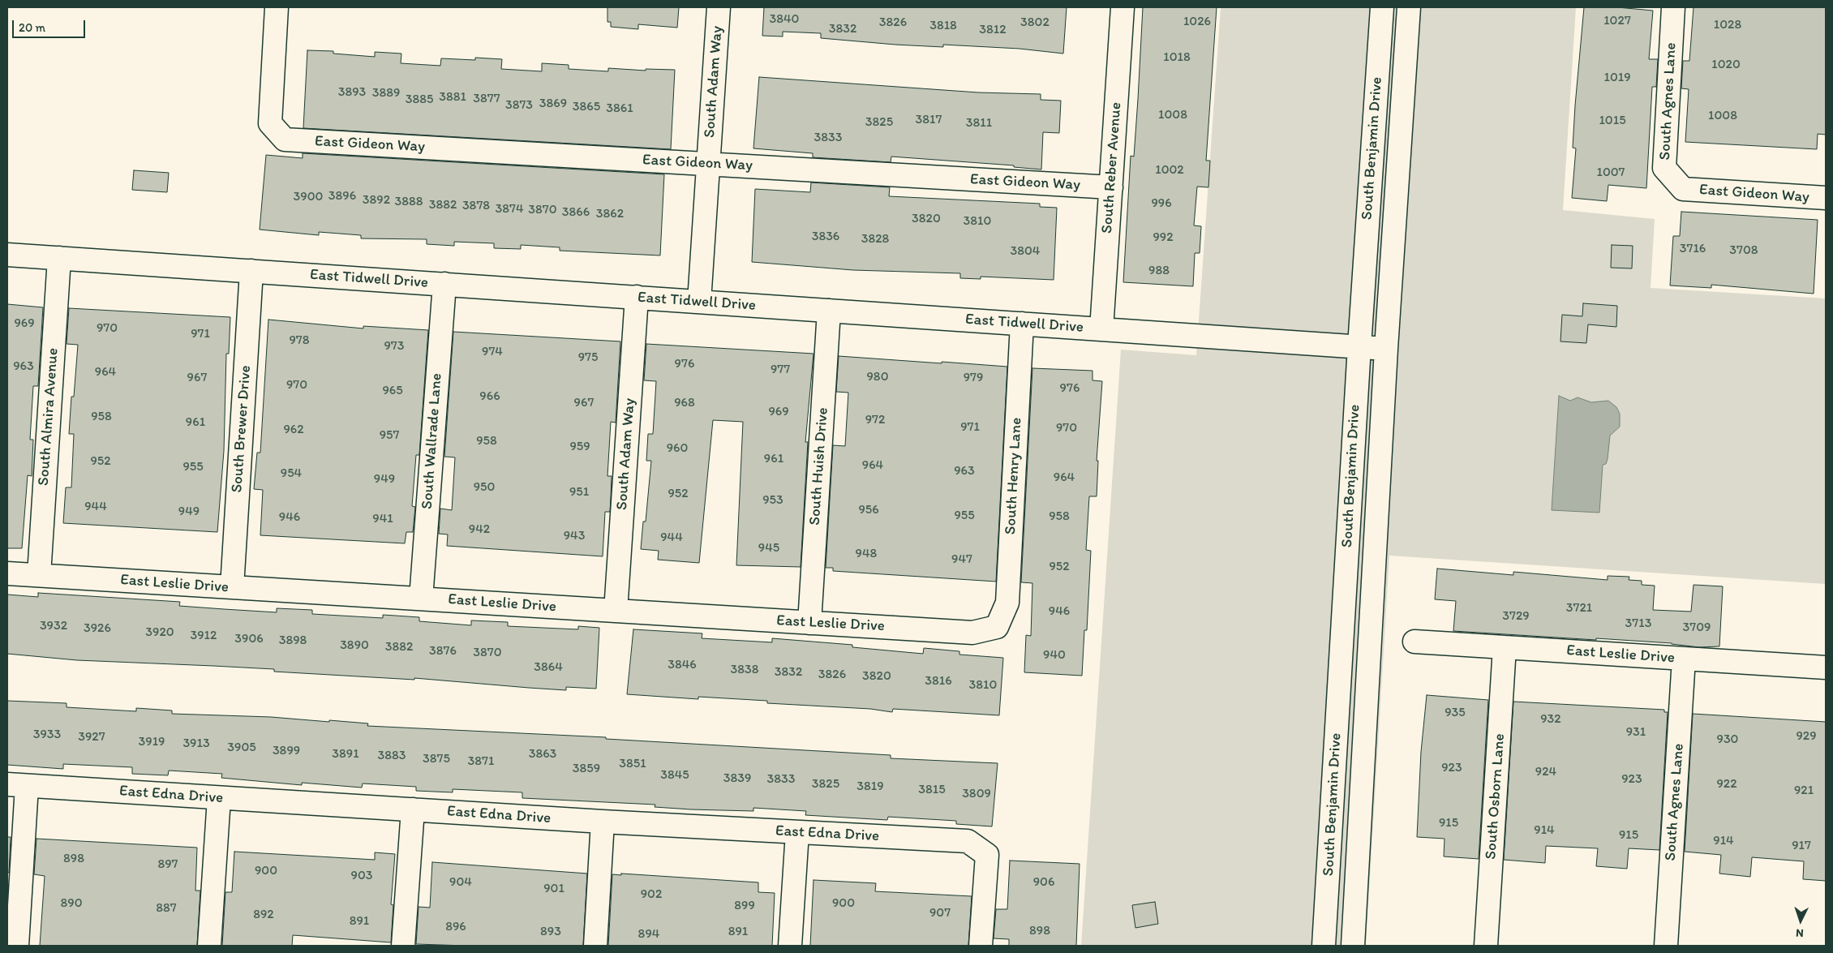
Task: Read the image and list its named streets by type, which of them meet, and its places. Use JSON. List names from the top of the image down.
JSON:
{
  "streets": {
    "street": [
      "South Adam Way",
      "South Agnes Lane",
      "East Gideon Way",
      "South Benjamin Drive",
      "South Reber Avenue",
      "East Tidwell Drive",
      "South Almira Avenue",
      "South Brewer Drive",
      "South Wallrade Lane",
      "South Huish Drive",
      "South Henry Lane",
      "East Leslie Drive",
      "East Edna Drive",
      "South Osborn Lane"
    ]
  },
  "crossings": [
    ["South Adam Way", "East Gideon Way"],
    ["South Adam Way", "East Tidwell Drive"],
    ["South Adam Way", "East Leslie Drive"],
    ["South Agnes Lane", "East Gideon Way"],
    ["South Agnes Lane", "East Leslie Drive"],
    ["East Gideon Way", "South Reber Avenue"],
    ["South Benjamin Drive", "East Tidwell Drive"],
    ["South Reber Avenue", "East Tidwell Drive"],
    ["East Tidwell Drive", "South Almira Avenue"],
    ["East Tidwell Drive", "South Brewer Drive"],
    ["East Tidwell Drive", "South Wallrade Lane"],
    ["East Tidwell Drive", "South Huish Drive"],
    ["East Tidwell Drive", "South Henry Lane"],
    ["South Almira Avenue", "East Leslie Drive"],
    ["South Brewer Drive", "East Leslie Drive"],
    ["South Wallrade Lane", "East Leslie Drive"],
    ["South Huish Drive", "East Leslie Drive"],
    ["South Henry Lane", "East Leslie Drive"],
    ["East Leslie Drive", "South Osborn Lane"]
  ],
  "house_numbers": [
    "3840",
    "1027",
    "1026",
    "3826",
    "3802",
    "1028",
    "3818",
    "3832",
    "3812",
    "1018",
    "1020",
    "1019",
    "3893",
    "3889",
    "3881",
    "3877",
    "3885",
    "3869",
    "3873",
    "3865",
    "3861",
    "1008",
    "1008",
    "3817",
    "1015",
    "3825",
    "3811",
    "3833",
    "1002",
    "1007",
    "3896",
    "3900",
    "3892",
    "3888",
    "996",
    "3882",
    "3878",
    "3874",
    "3870",
    "3866",
    "3862",
    "3820",
    "3810",
    "3836",
    "992",
    "3828",
    "3716",
    "3708",
    "3804",
    "988",
    "969",
    "970",
    "971",
    "978",
    "973",
    "974",
    "975",
    "976",
    "963",
    "977",
    "964",
    "980",
    "967",
    "979",
    "970",
    "976",
    "965",
    "966",
    "967",
    "968",
    "969",
    "958",
    "972",
    "961",
    "971",
    "970",
    "962",
    "957",
    "958",
    "959",
    "960",
    "961",
    "952",
    "964",
    "955",
    "963",
    "954",
    "964",
    "949",
    "950",
    "951",
    "952",
    "953",
    "944",
    "956",
    "949",
    "955",
    "958",
    "946",
    "941",
    "942",
    "943",
    "944",
    "945",
    "948",
    "947",
    "952",
    "3721",
    "946",
    "3729",
    "3713",
    "3932",
    "3709",
    "3926",
    "3920",
    "3912",
    "3906",
    "3898",
    "3890",
    "3882",
    "3876",
    "3870",
    "940",
    "3846",
    "3864",
    "3838",
    "3832",
    "3826",
    "3820",
    "3816",
    "3810",
    "935",
    "932",
    "931",
    "3933",
    "929",
    "3927",
    "930",
    "3919",
    "3913",
    "3905",
    "3899",
    "3891",
    "3863",
    "3883",
    "3875",
    "3871",
    "3851",
    "923",
    "3859",
    "924",
    "3845",
    "3839",
    "3833",
    "923",
    "3825",
    "922",
    "3819",
    "3815",
    "921",
    "3809",
    "915",
    "914",
    "915",
    "914",
    "917",
    "898",
    "897",
    "900",
    "903",
    "904",
    "906",
    "901",
    "902",
    "890",
    "900",
    "899",
    "887",
    "907",
    "892",
    "891",
    "896",
    "898",
    "893",
    "891",
    "894"
  ],
  "scale_bar": "20 m",
  "north": "bottom"
}
